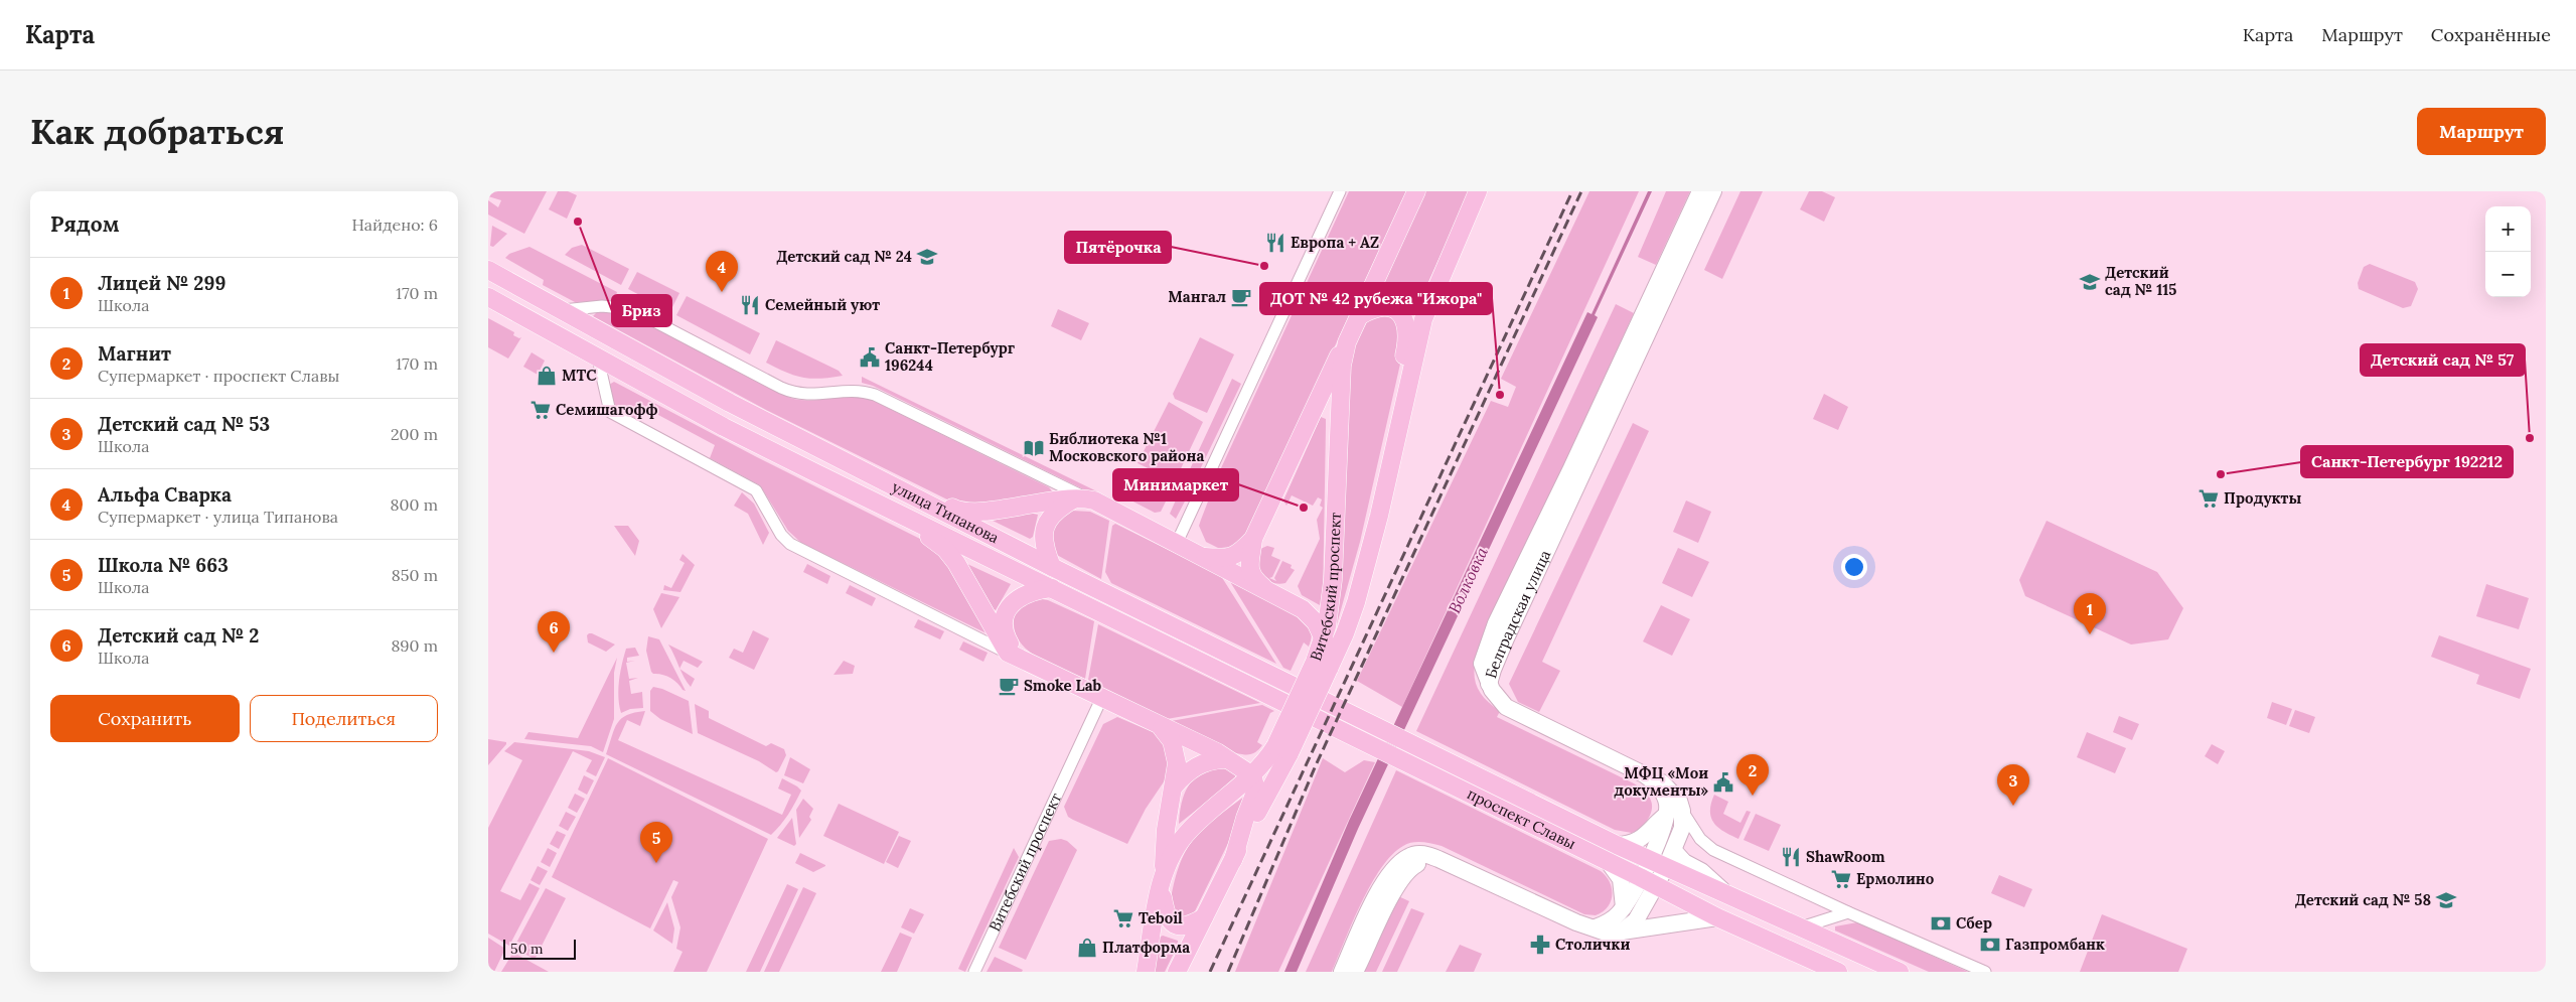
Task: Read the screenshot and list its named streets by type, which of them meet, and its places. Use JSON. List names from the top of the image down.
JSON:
{
  "streets": {
    "main road": ["улица Типанова", "Витебский проспект", "проспект Славы"],
    "street": ["Белградская улица"]
  },
  "crossings": [
    ["улица Типанова", "проспект Славы"]
  ],
  "water": ["Волковка"],
  "places": {
    "other": [
      "Бриз",
      "Пятёрочка",
      "ДОТ № 42 рубежа \"Ижора\"",
      "Детский сад № 57",
      "Санкт-Петербург 192212",
      "Минимаркет"
    ],
    "restaurant": ["Европа + AZ", "Семейный уют", "ShawRoom"],
    "school or university": ["Детский сад № 24", "Детский сад № 115", "Детский сад № 58"],
    "cafe": ["Мангал", "Smoke Lab"],
    "public building": ["Санкт-Петербург 196244", "МФЦ «Мои документы»"],
    "shop": ["МТС", "Платформа"],
    "supermarket": [
      "Семишагофф",
      "Продукты",
      "Ермолино",
      "Teboil"
    ],
    "library": ["Библиотека №1 Московского района"],
    "bank": ["Сбер", "Газпромбанк"],
    "pharmacy": ["Столички"]
  },
  "scale_bar": "50 m",
  "page": {
    "header": "Карта",
    "nav": ["Карта", "Маршрут", "Сохранённые"],
    "buttons": [
      "Маршрут",
      ["Сохранить", "Поделиться"]
    ],
    "title": "Как добраться",
    "heading": ["Рядом", "Найдено: 6"],
    "map_buttons": ["+", "−"],
    "pins": [
      "4",
      "1",
      "6",
      "2",
      "3",
      "5"
    ],
    "list": [
      {
        "mark": "1",
        "name": "Лицей № 299",
        "note": "Школа",
        "value": "170 m"
      },
      {
        "mark": "2",
        "name": "Магнит",
        "note": "Супермаркет · проспект Славы",
        "value": "170 m"
      },
      {
        "mark": "3",
        "name": "Детский сад № 53",
        "note": "Школа",
        "value": "200 m"
      },
      {
        "mark": "4",
        "name": "Альфа Сварка",
        "note": "Супермаркет · улица Типанова",
        "value": "800 m"
      },
      {
        "mark": "5",
        "name": "Школа № 663",
        "note": "Школа",
        "value": "850 m"
      },
      {
        "mark": "6",
        "name": "Детский сад № 2",
        "note": "Школа",
        "value": "890 m"
      }
    ],
    "scale": "50 m"
  }
}
